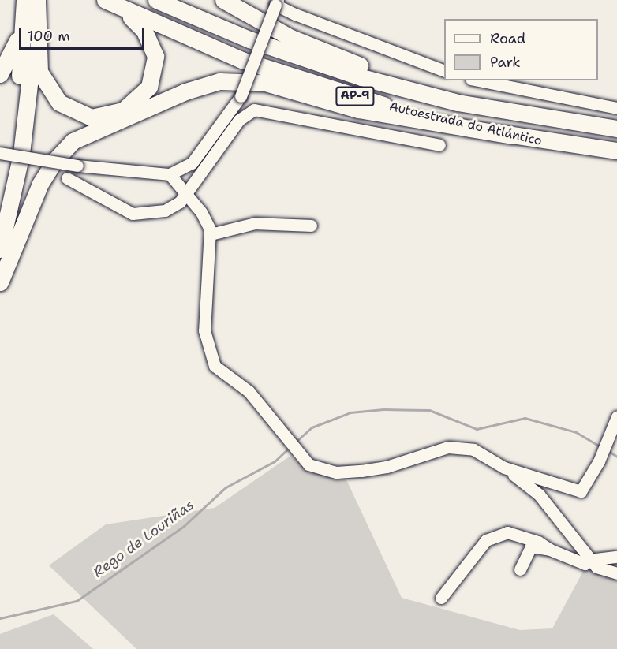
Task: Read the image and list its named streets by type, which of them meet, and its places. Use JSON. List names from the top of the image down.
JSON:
{
  "streets": {
    "highway": ["AP-9", "Autoestrada do Atlántico"]
  },
  "water": ["Rego de Louriñas"],
  "legend": ["Road", "Park"],
  "scale_bar": "100 m"
}
